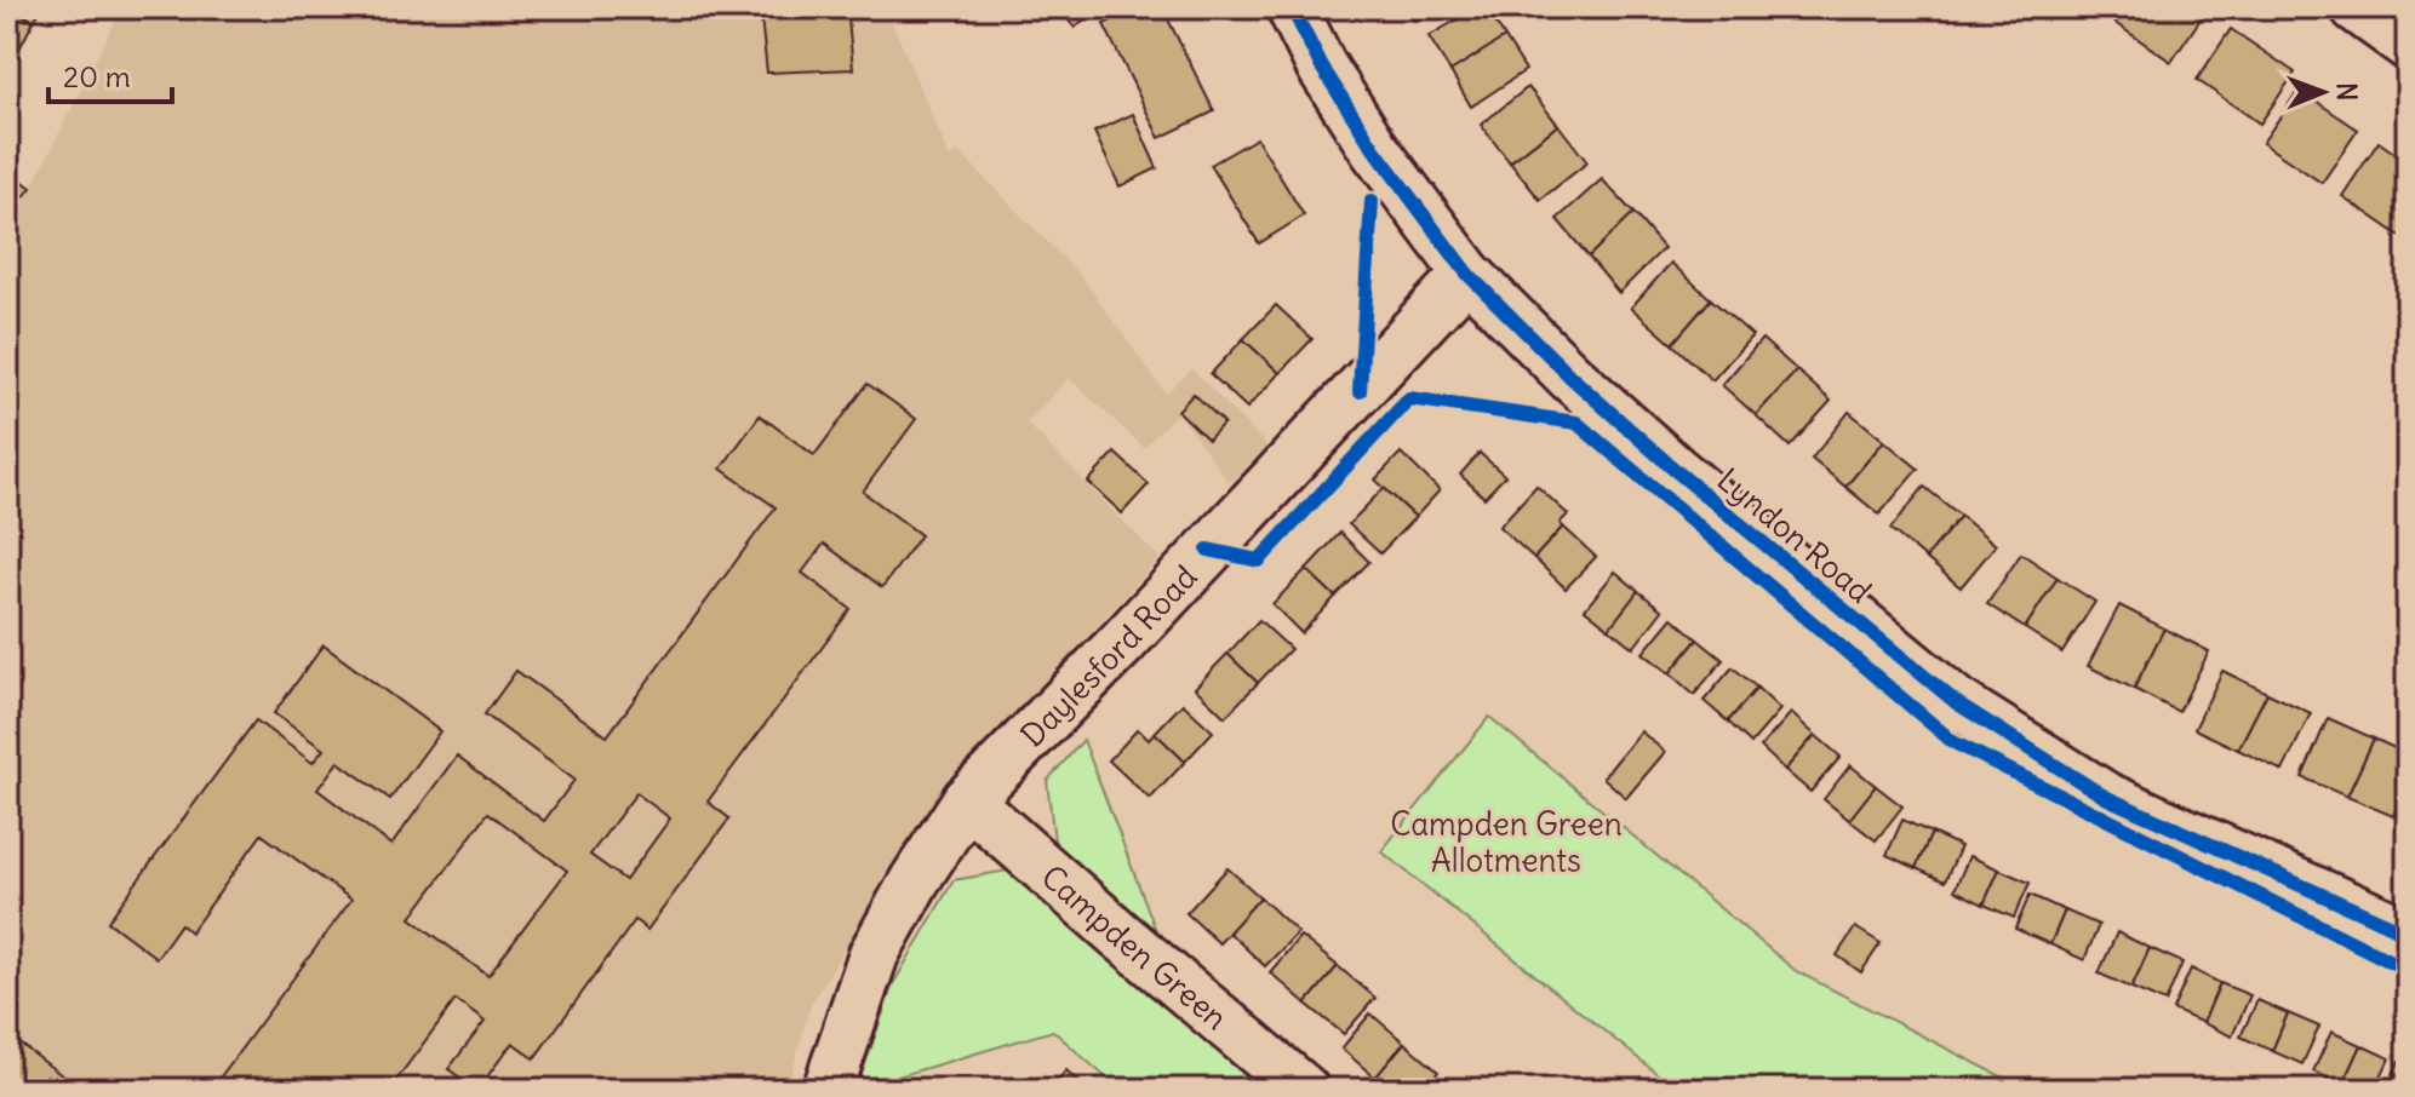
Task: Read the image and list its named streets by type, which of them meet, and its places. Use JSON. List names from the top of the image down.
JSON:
{
  "streets": {
    "street": ["Lyndon Road", "Daylesford Road", "Campden Green"]
  },
  "crossings": [
    ["Lyndon Road", "Daylesford Road"],
    ["Daylesford Road", "Campden Green"]
  ],
  "parks": ["Campden Green Allotments"],
  "scale_bar": "20 m",
  "north": "right"
}
